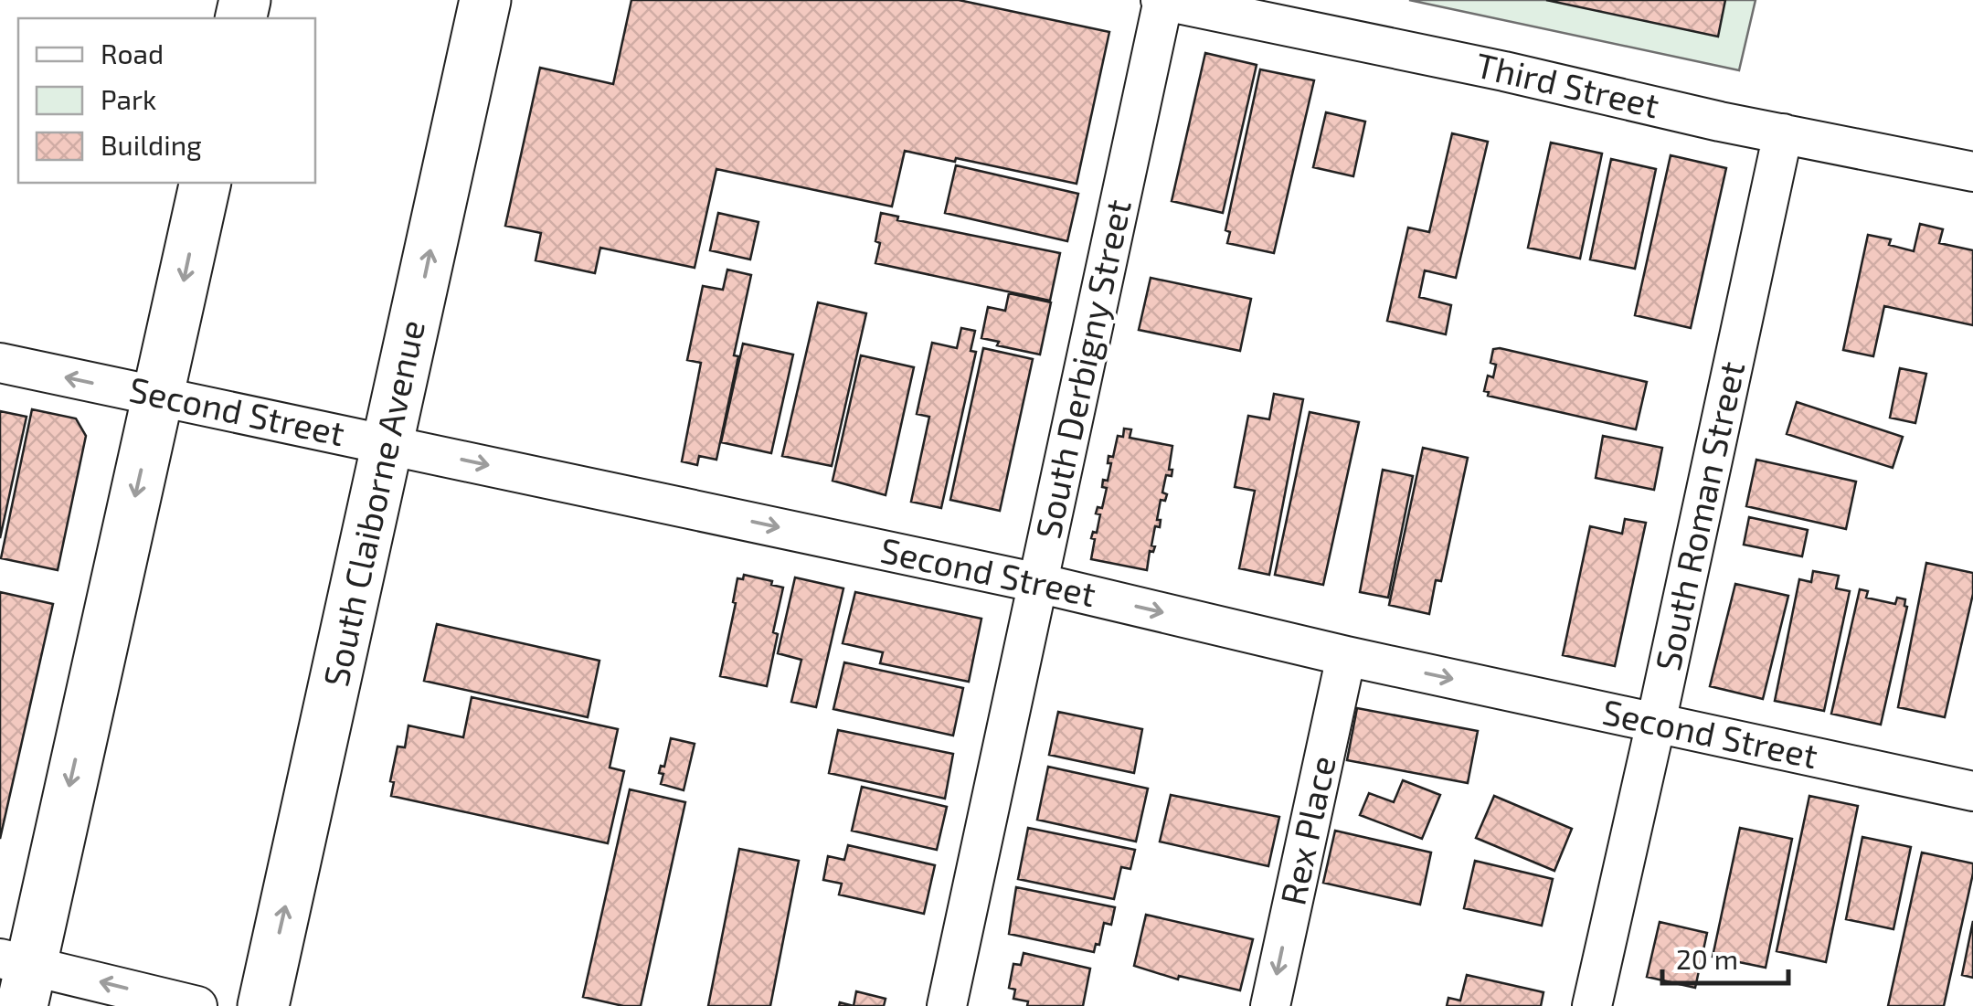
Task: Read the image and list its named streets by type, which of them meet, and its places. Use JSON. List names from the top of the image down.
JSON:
{
  "streets": {
    "main road": ["South Claiborne Avenue"],
    "street": [
      "Third Street",
      "South Derbigny Street",
      "Second Street",
      "South Roman Street",
      "Rex Place"
    ]
  },
  "crossings": [
    ["Third Street", "South Derbigny Street"],
    ["Third Street", "South Roman Street"],
    ["South Derbigny Street", "Second Street"],
    ["Second Street", "South Claiborne Avenue"],
    ["Second Street", "South Roman Street"],
    ["Second Street", "Rex Place"]
  ],
  "one_way": ["Rex Place"],
  "legend": ["Road", "Park", "Building"],
  "scale_bar": "20 m"
}
